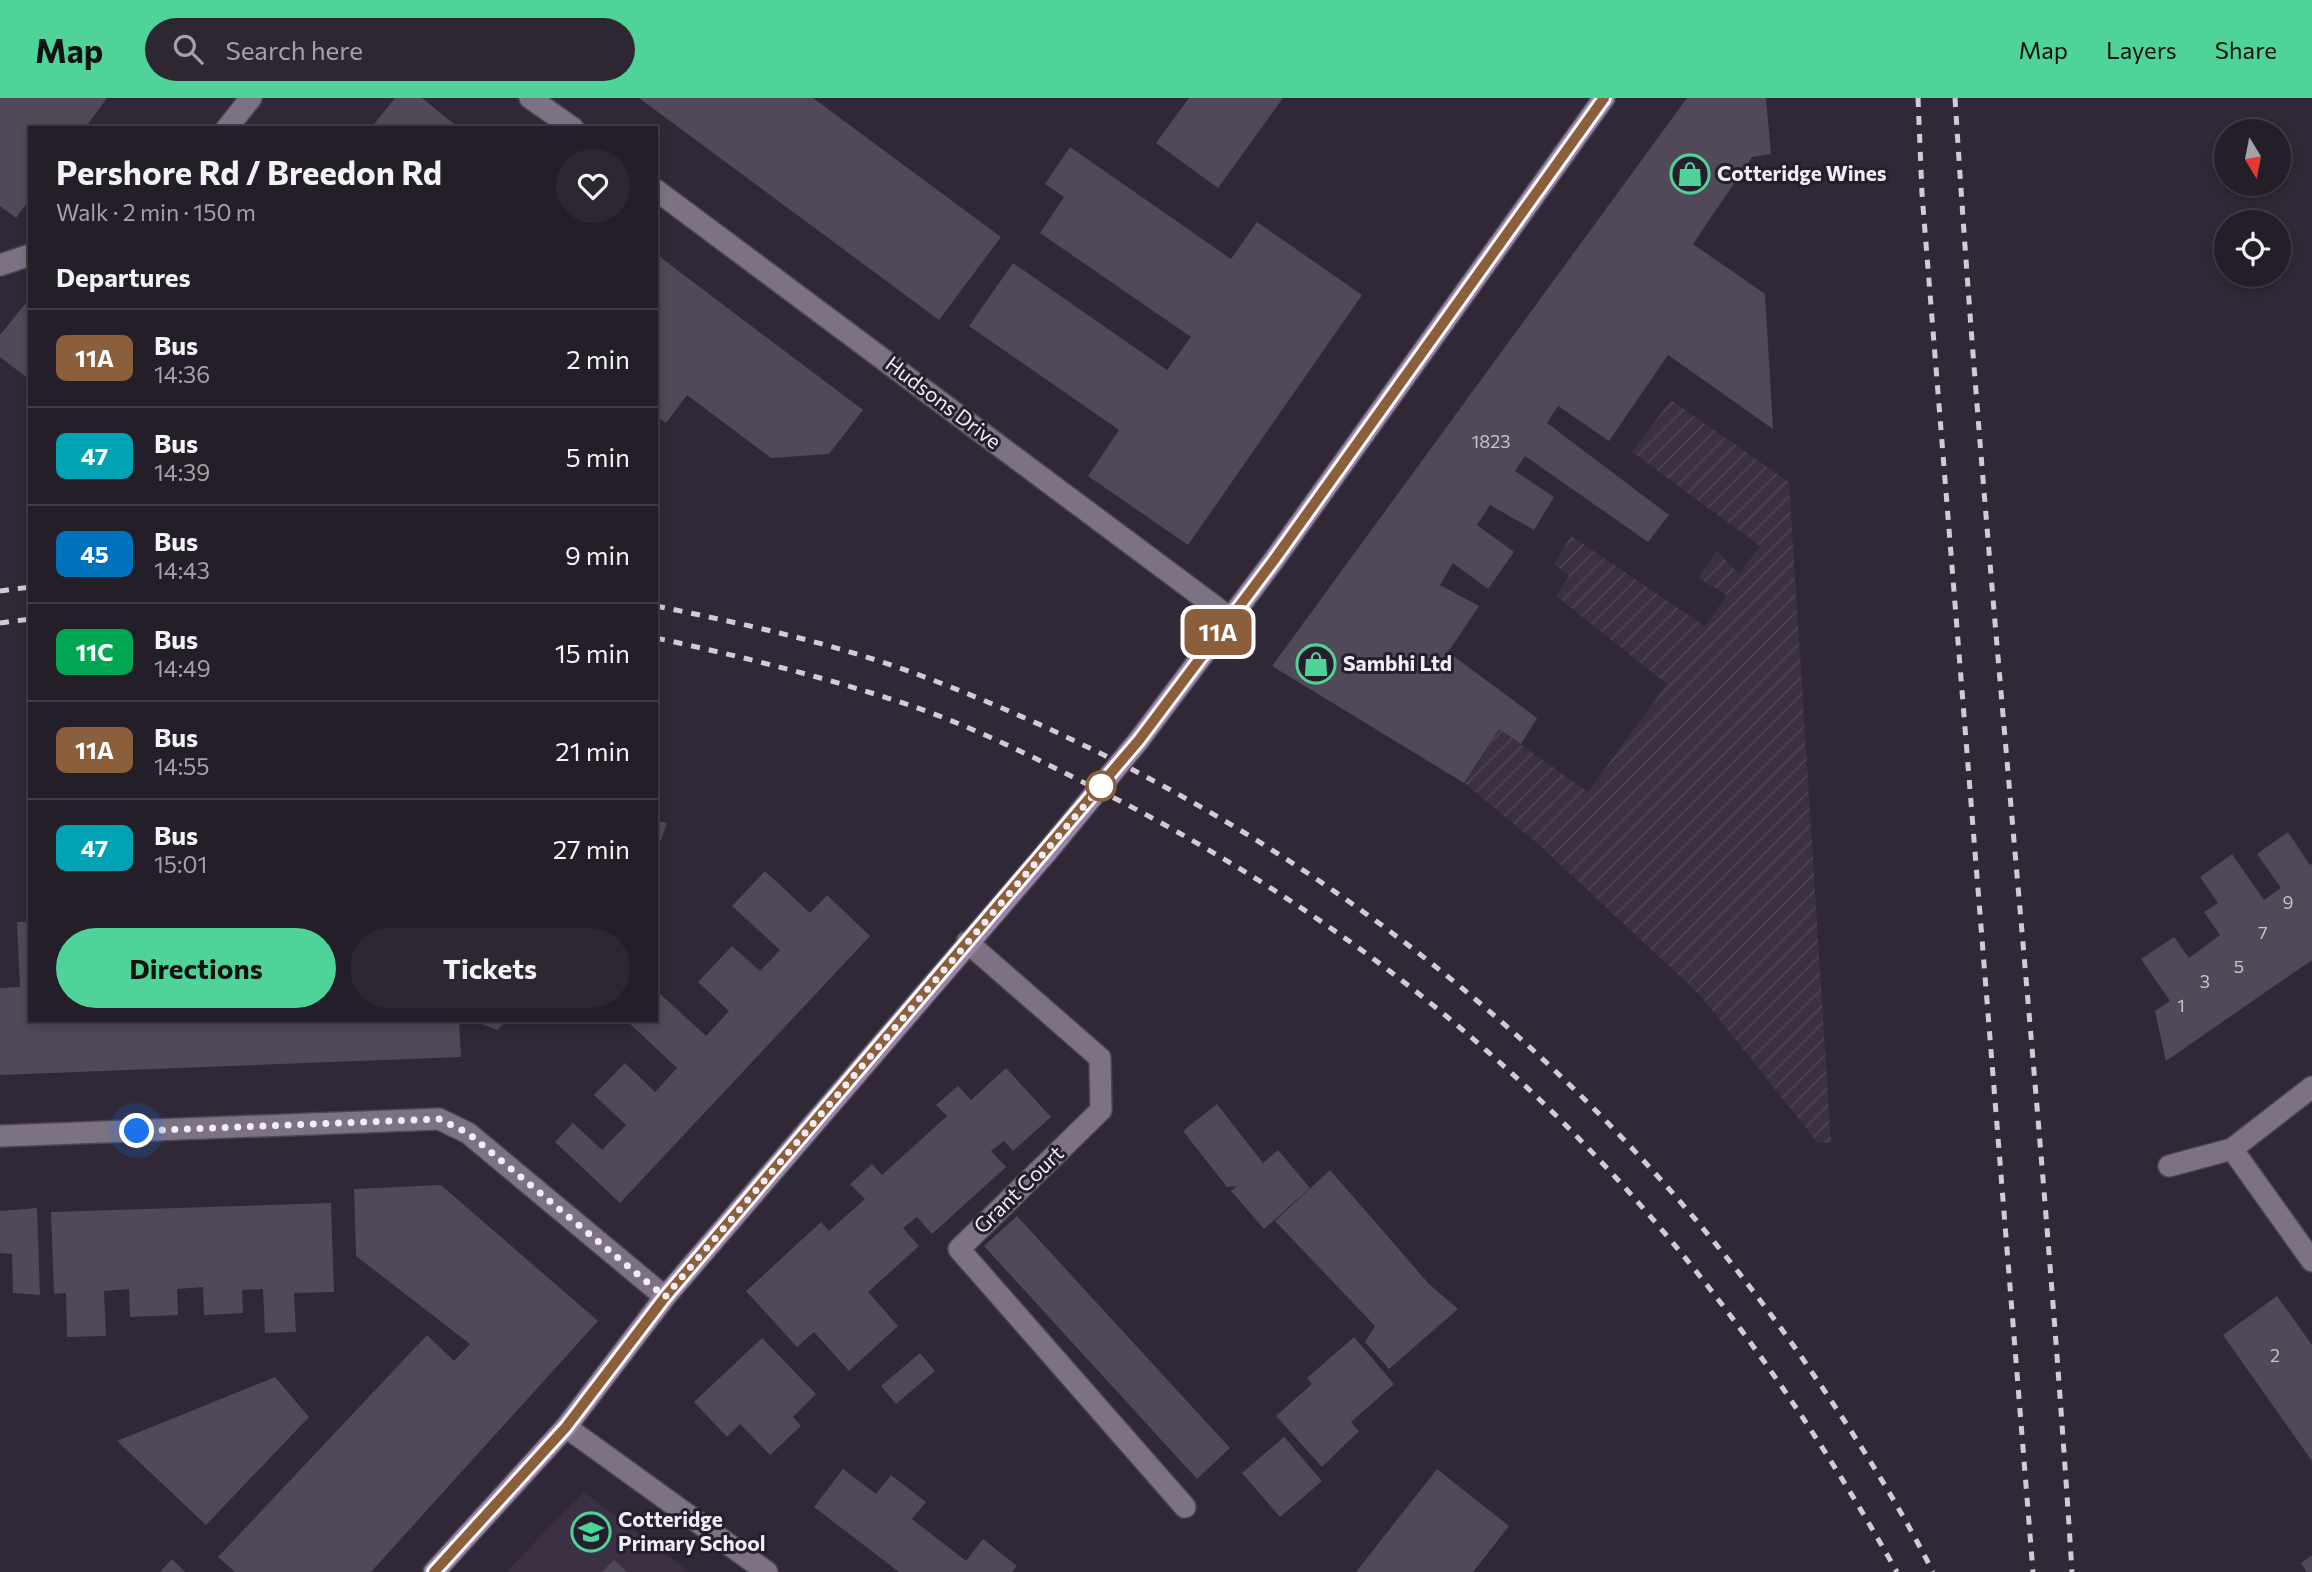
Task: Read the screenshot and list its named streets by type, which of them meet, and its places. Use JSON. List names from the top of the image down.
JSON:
{
  "streets": {
    "street": ["Hudsons Drive", "Grant Court"]
  },
  "places": {
    "shop": ["Cotteridge Wines", "Sambhi Ltd"],
    "school or university": ["Cotteridge Primary School"]
  },
  "lines": ["bus line 11A"],
  "house_numbers": [
    "1823",
    "9",
    "7",
    "5",
    "3",
    "1",
    "2"
  ],
  "north": "bottom",
  "page": {
    "header": "Map",
    "search": "Search here",
    "nav": ["Map", "Layers", "Share"],
    "on_map": "11A",
    "heading": [
      ["Pershore Rd / Breedon Rd", "Walk · 2 min · 150 m"],
      "Departures"
    ],
    "list": [
      {
        "mark": "11A",
        "name": "Bus",
        "note": "14:36",
        "value": "2 min"
      },
      {
        "mark": "47",
        "name": "Bus",
        "note": "14:39",
        "value": "5 min"
      },
      {
        "mark": "45",
        "name": "Bus",
        "note": "14:43",
        "value": "9 min"
      },
      {
        "mark": "11C",
        "name": "Bus",
        "note": "14:49",
        "value": "15 min"
      },
      {
        "mark": "11A",
        "name": "Bus",
        "note": "14:55",
        "value": "21 min"
      },
      {
        "mark": "47",
        "name": "Bus",
        "note": "15:01",
        "value": "27 min"
      }
    ],
    "buttons": ["Directions", "Tickets"]
  }
}
